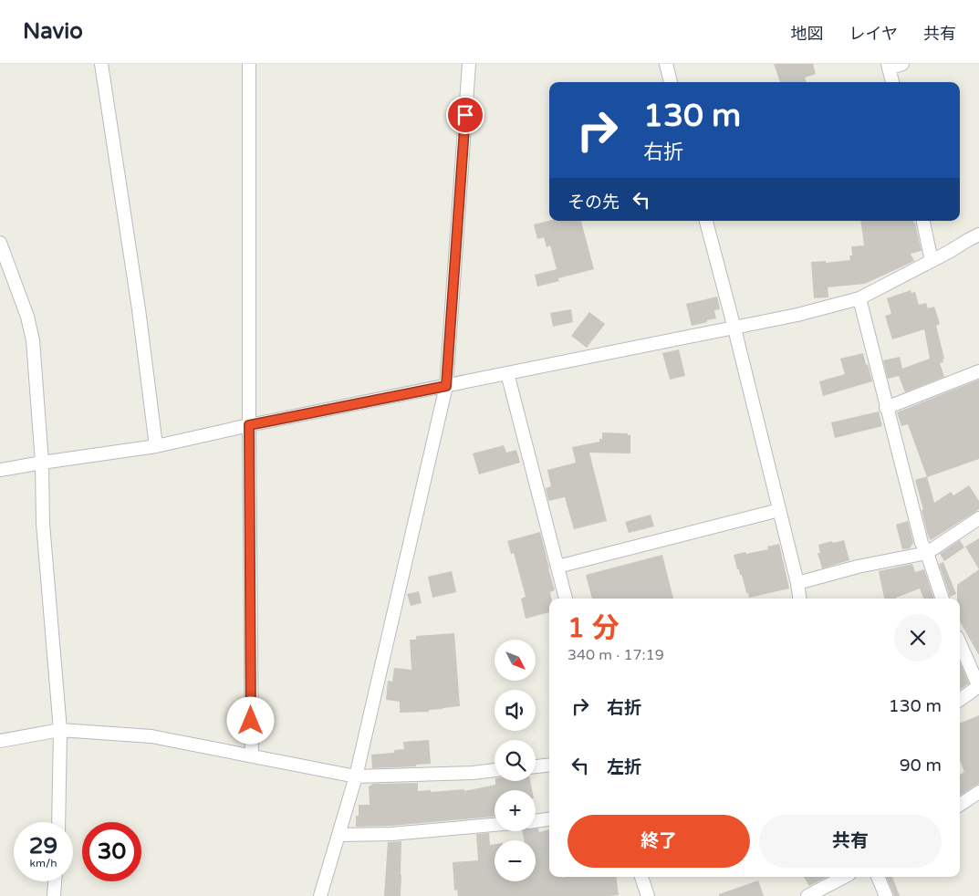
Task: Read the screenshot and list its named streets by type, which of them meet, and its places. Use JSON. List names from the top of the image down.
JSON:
{
  "north": "bottom right",
  "page": {
    "header": "Navio",
    "nav": ["地図", "レイヤ", "共有"],
    "turn": ["130 m", "右折"],
    "then": "その先",
    "heading": ["1 分", "340 m · 17:19"],
    "map_buttons": ["+", "−"],
    "list": [
      {
        "name": "右折",
        "value": "130 m"
      },
      {
        "name": "左折",
        "value": "90 m"
      }
    ],
    "buttons": ["終了", "共有"],
    "speed": "29 km/h",
    "limit": "30"
  }
}
